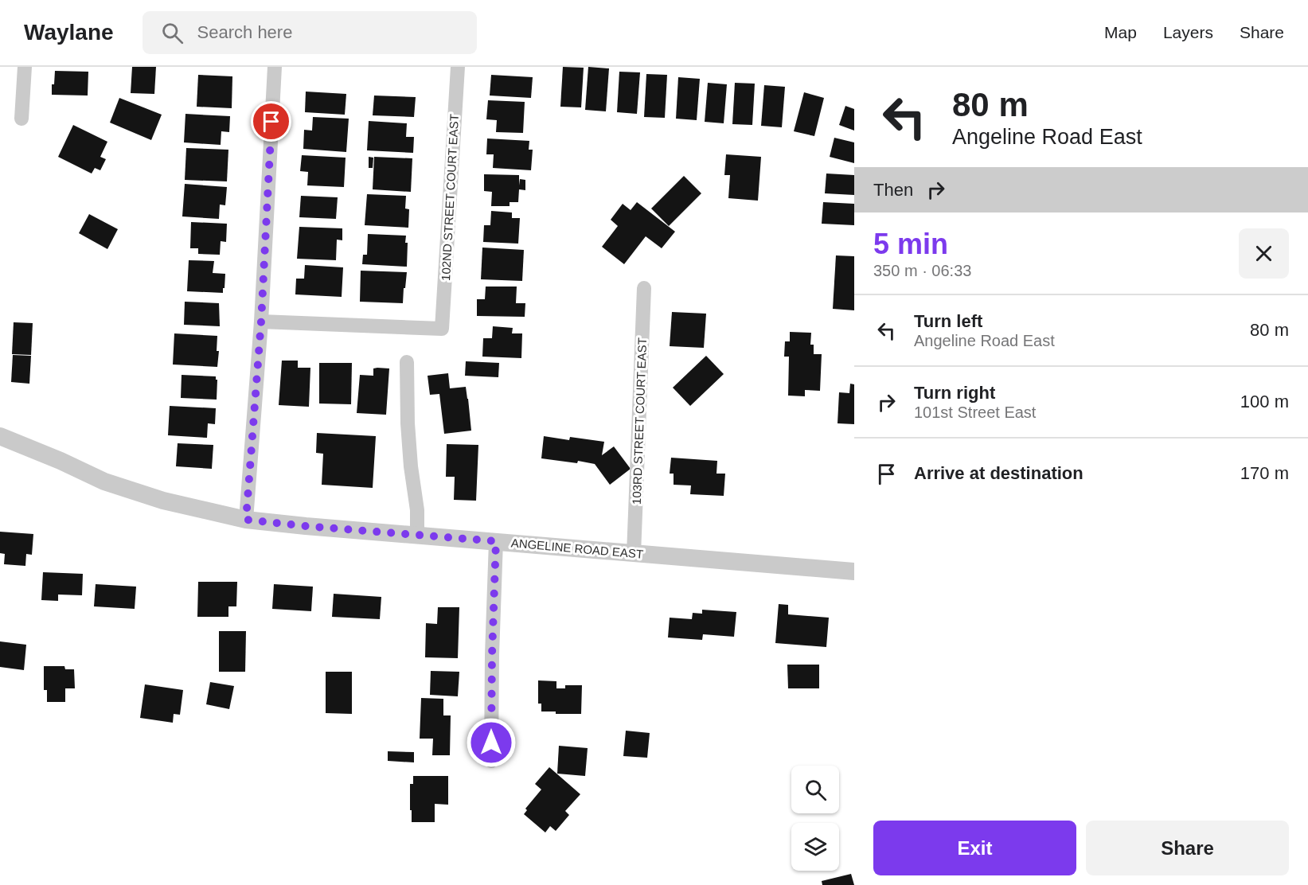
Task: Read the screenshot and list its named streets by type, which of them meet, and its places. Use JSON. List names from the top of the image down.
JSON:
{
  "streets": {
    "street": ["102ND STREET COURT EAST", "103RD STREET COURT EAST", "ANGELINE ROAD EAST"]
  },
  "crossings": [
    ["103RD STREET COURT EAST", "ANGELINE ROAD EAST"]
  ],
  "page": {
    "header": "Waylane",
    "search": "Search here",
    "nav": ["Map", "Layers", "Share"],
    "turn": ["80 m", "Angeline Road East"],
    "then": "Then",
    "heading": ["5 min", "350 m · 06:33"],
    "list": [
      {
        "name": "Turn left",
        "note": "Angeline Road East",
        "value": "80 m"
      },
      {
        "name": "Turn right",
        "note": "101st Street East",
        "value": "100 m"
      },
      {
        "name": "Arrive at destination",
        "value": "170 m"
      }
    ],
    "buttons": ["Exit", "Share"]
  }
}
